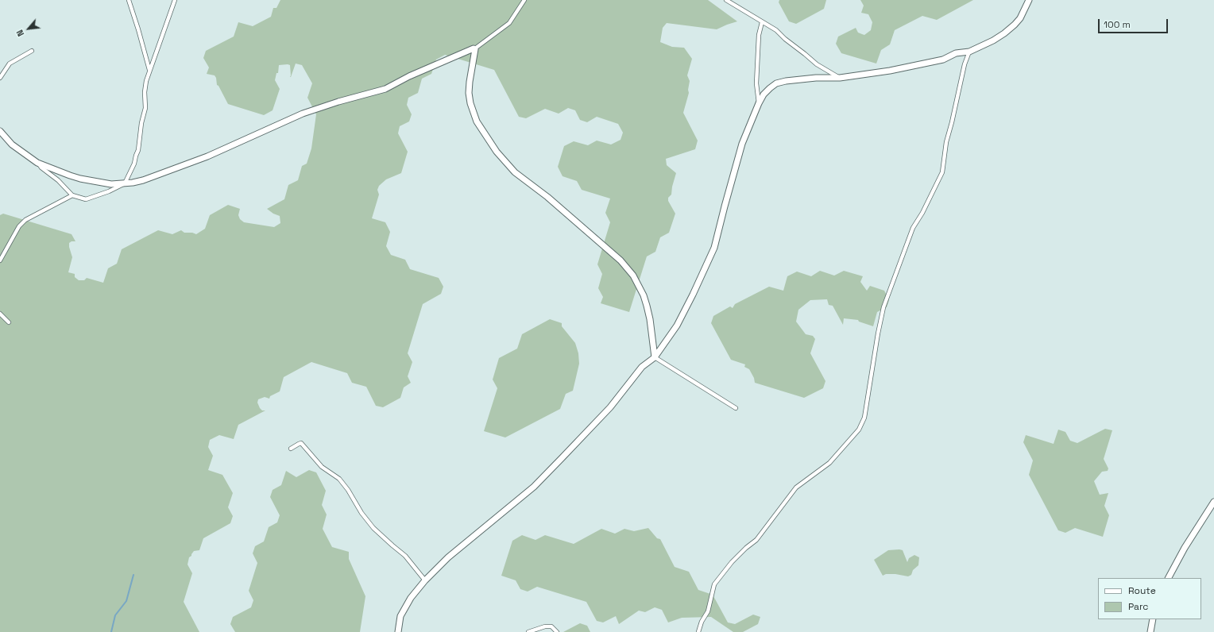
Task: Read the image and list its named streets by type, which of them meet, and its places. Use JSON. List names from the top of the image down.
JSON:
{
  "legend": ["Route", "Parc"],
  "scale_bar": "100 m",
  "north": "bottom left"
}
